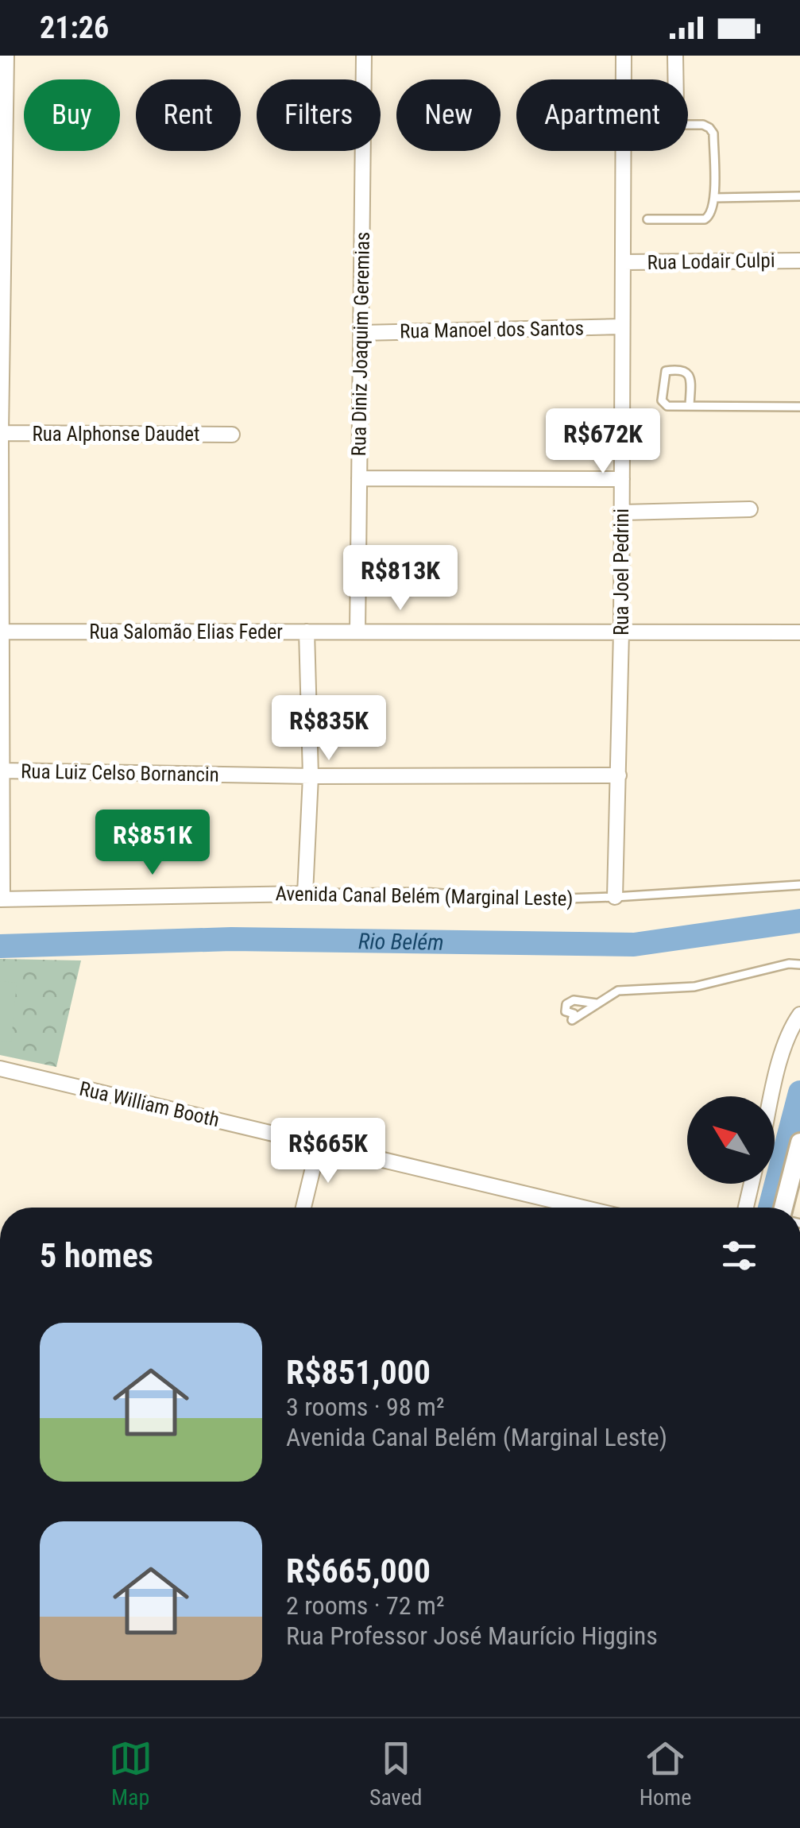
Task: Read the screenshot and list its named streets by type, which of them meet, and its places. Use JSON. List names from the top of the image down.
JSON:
{
  "streets": {
    "street": [
      "Rua Lodair Culpi",
      "Rua Manoel dos Santos",
      "Rua Diniz Joaquim Geremias",
      "Rua Alphonse Daudet",
      "Rua Joel Pedrini",
      "Rua Salomão Elias Feder",
      "Rua Luiz Celso Bornancin",
      "Avenida Canal Belém (Marginal Leste)",
      "Rua William Booth"
    ]
  },
  "crossings": [
    ["Rua Lodair Culpi", "Rua Joel Pedrini"],
    ["Rua Manoel dos Santos", "Rua Diniz Joaquim Geremias"],
    ["Rua Manoel dos Santos", "Rua Joel Pedrini"],
    ["Rua Diniz Joaquim Geremias", "Rua Salomão Elias Feder"],
    ["Rua Joel Pedrini", "Rua Salomão Elias Feder"],
    ["Rua Joel Pedrini", "Rua Luiz Celso Bornancin"],
    ["Rua Joel Pedrini", "Avenida Canal Belém (Marginal Leste)"]
  ],
  "water": ["Rio Belém"],
  "north": "top left",
  "page": {
    "status": "21:26",
    "chip": [
      "Buy",
      "Rent",
      "Filters",
      "New",
      "Apartment"
    ],
    "price": [
      "R$672K",
      "R$813K",
      "R$835K",
      "R$851K",
      "R$665K"
    ],
    "heading": "5 homes",
    "list": [
      {
        "name": "R$851,000",
        "note": "3 rooms · 98 m² · Avenida Canal Belém (Marginal Leste)"
      },
      {
        "name": "R$665,000",
        "note": "2 rooms · 72 m² · Rua Professor José Maurício Higgins"
      }
    ],
    "tabs": ["Map", "Saved", "Home"]
  }
}
